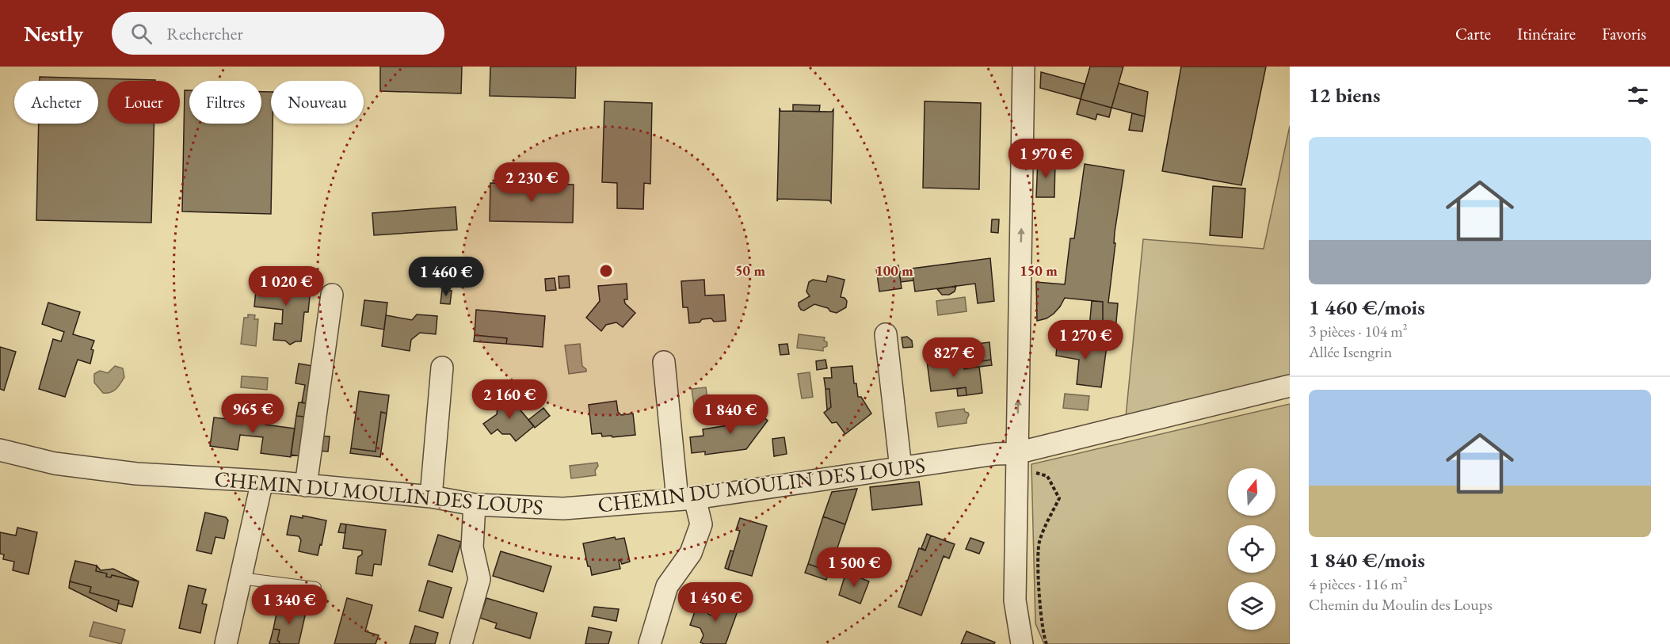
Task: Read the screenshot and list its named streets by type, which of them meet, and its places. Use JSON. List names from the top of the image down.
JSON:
{
  "streets": {
    "street": ["CHEMIN DU MOULIN DES LOUPS"]
  },
  "north": "top",
  "page": {
    "header": "Nestly",
    "search": "Rechercher",
    "nav": ["Carte", "Itinéraire", "Favoris"],
    "heading": "12 biens",
    "chip": [
      "Acheter",
      "Louer",
      "Filtres",
      "Nouveau"
    ],
    "list": [
      {
        "name": "1 460 €/mois",
        "note": "3 pièces · 104 m² · Allée Isengrin"
      },
      {
        "name": "1 840 €/mois",
        "note": "4 pièces · 116 m² · Chemin du Moulin des Loups"
      }
    ],
    "price": [
      "1 970 €",
      "2 230 €",
      "1 460 €",
      "1 020 €",
      "1 270 €",
      "827 €",
      "2 160 €",
      "965 €",
      "1 840 €",
      "1 500 €",
      "1 450 €",
      "1 340 €"
    ]
  },
  "rings": ["50 m", "100 m", "150 m"]
}
